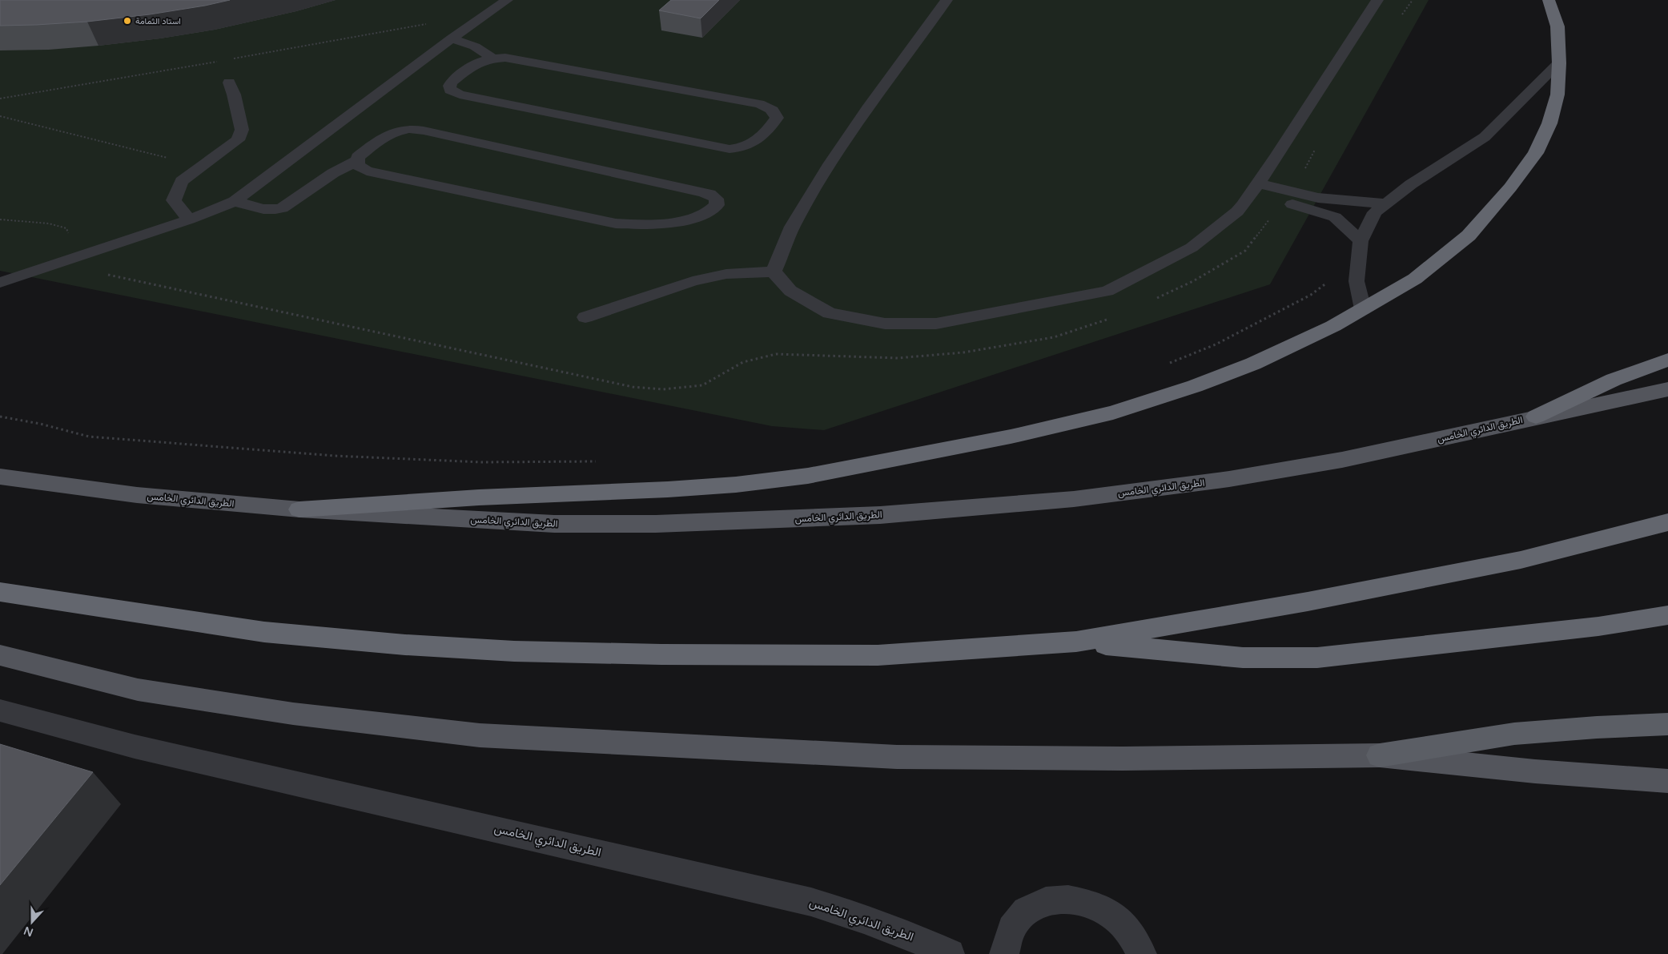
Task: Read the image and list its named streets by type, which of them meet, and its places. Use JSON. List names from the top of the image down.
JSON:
{
  "streets": {
    "main road": ["الطريق الدائري الخامس"]
  },
  "places": ["استاد الثمامة"],
  "north": "bottom"
}
